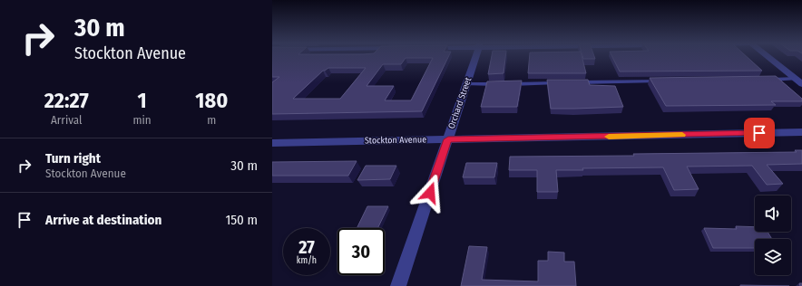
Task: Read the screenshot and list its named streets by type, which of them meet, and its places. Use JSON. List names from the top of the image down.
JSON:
{
  "streets": {
    "street": ["Orchard Street", "Stockton Avenue"]
  },
  "crossings": [
    ["Orchard Street", "Stockton Avenue"]
  ],
  "page": {
    "turn": ["30 m", "Stockton Avenue"],
    "eta": [
      "22:27",
      "Arrival",
      "1",
      "min",
      "180",
      "m"
    ],
    "list": [
      {
        "name": "Turn right",
        "note": "Stockton Avenue",
        "value": "30 m"
      },
      {
        "name": "Arrive at destination",
        "value": "150 m"
      }
    ],
    "speed": "27 km/h",
    "limit": "30"
  }
}
